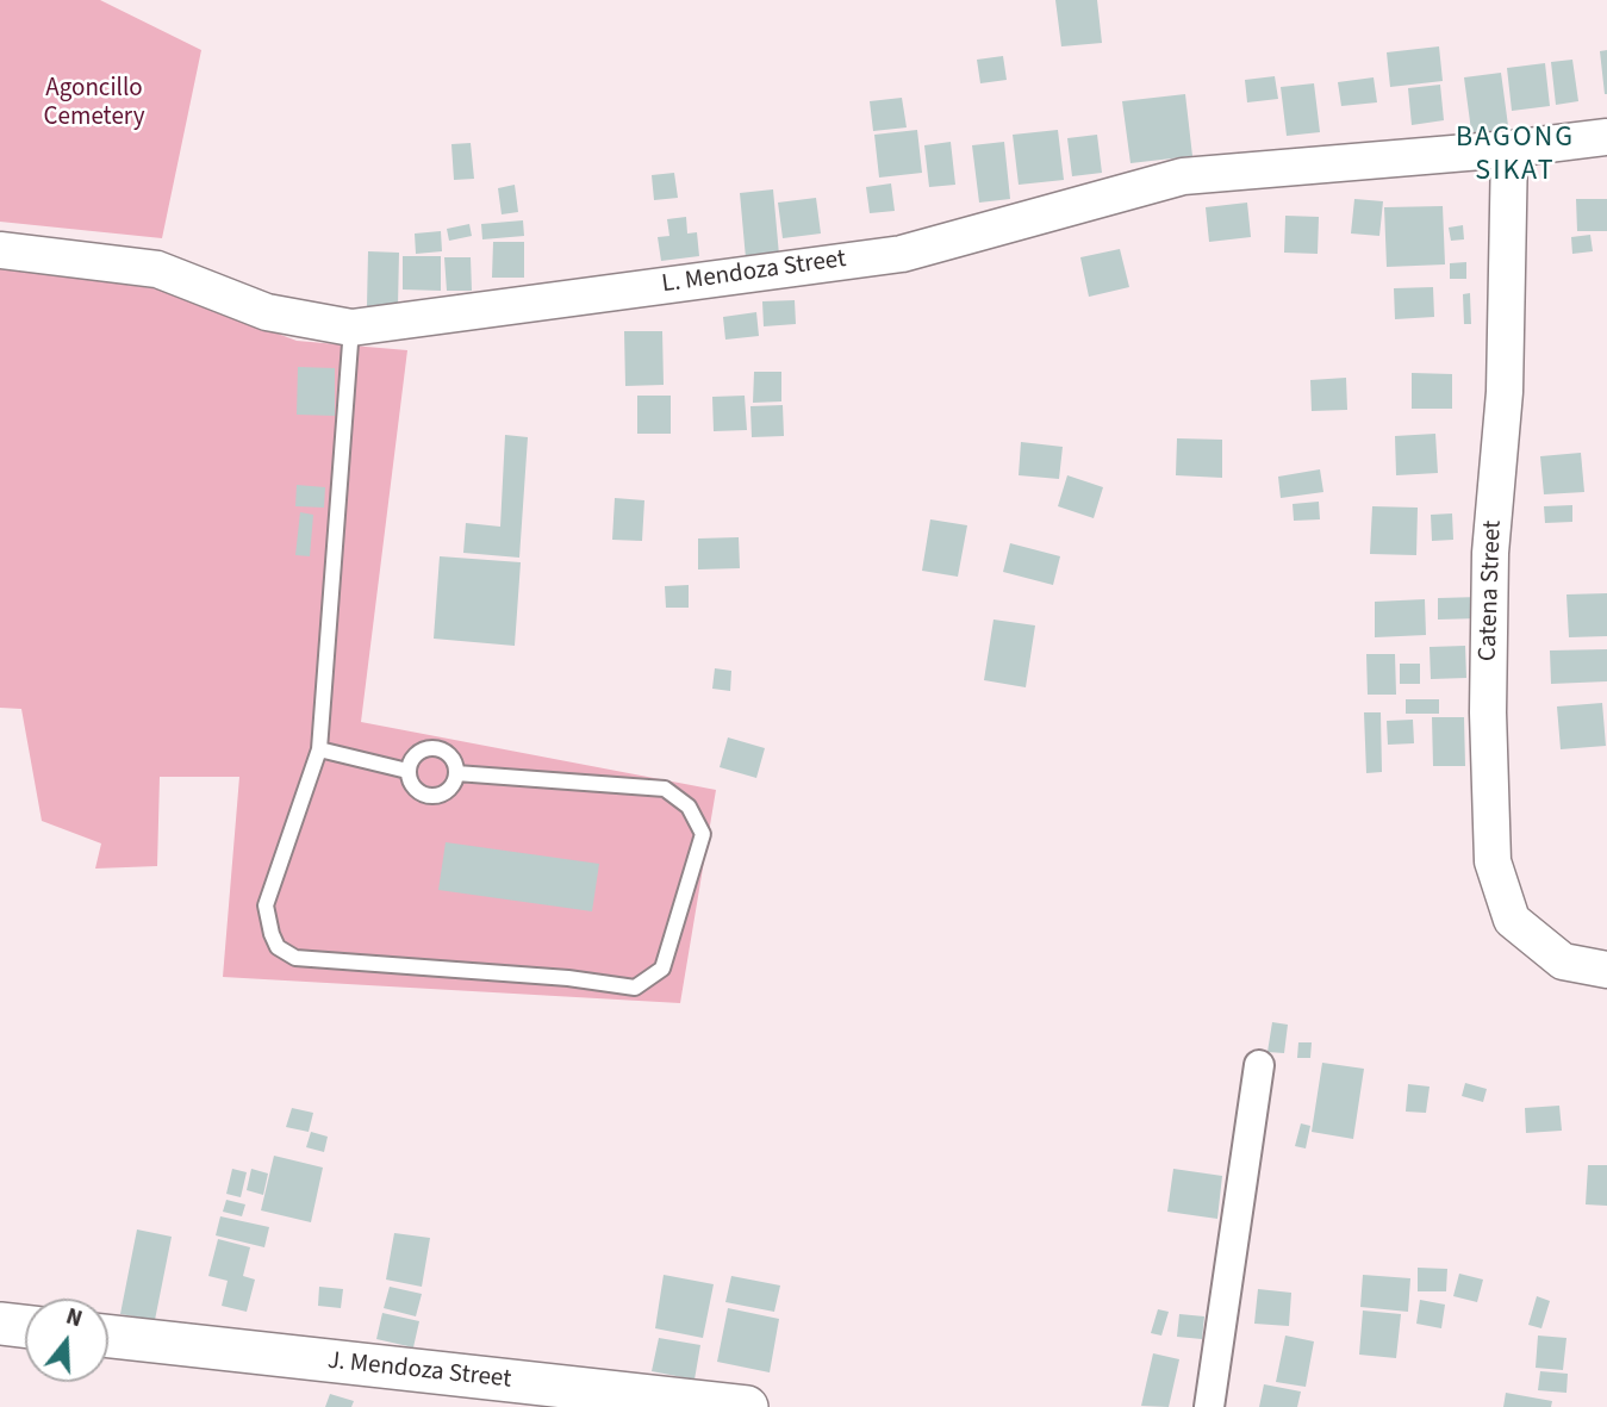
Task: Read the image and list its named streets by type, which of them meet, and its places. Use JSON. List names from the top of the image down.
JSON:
{
  "streets": {
    "main road": ["J. Mendoza Street"],
    "street": ["L. Mendoza Street", "Catena Street"]
  },
  "crossings": [
    ["L. Mendoza Street", "Catena Street"]
  ],
  "districts": ["BAGONG SIKAT"],
  "parks": ["Agoncillo Cemetery"],
  "north": "top"
}
